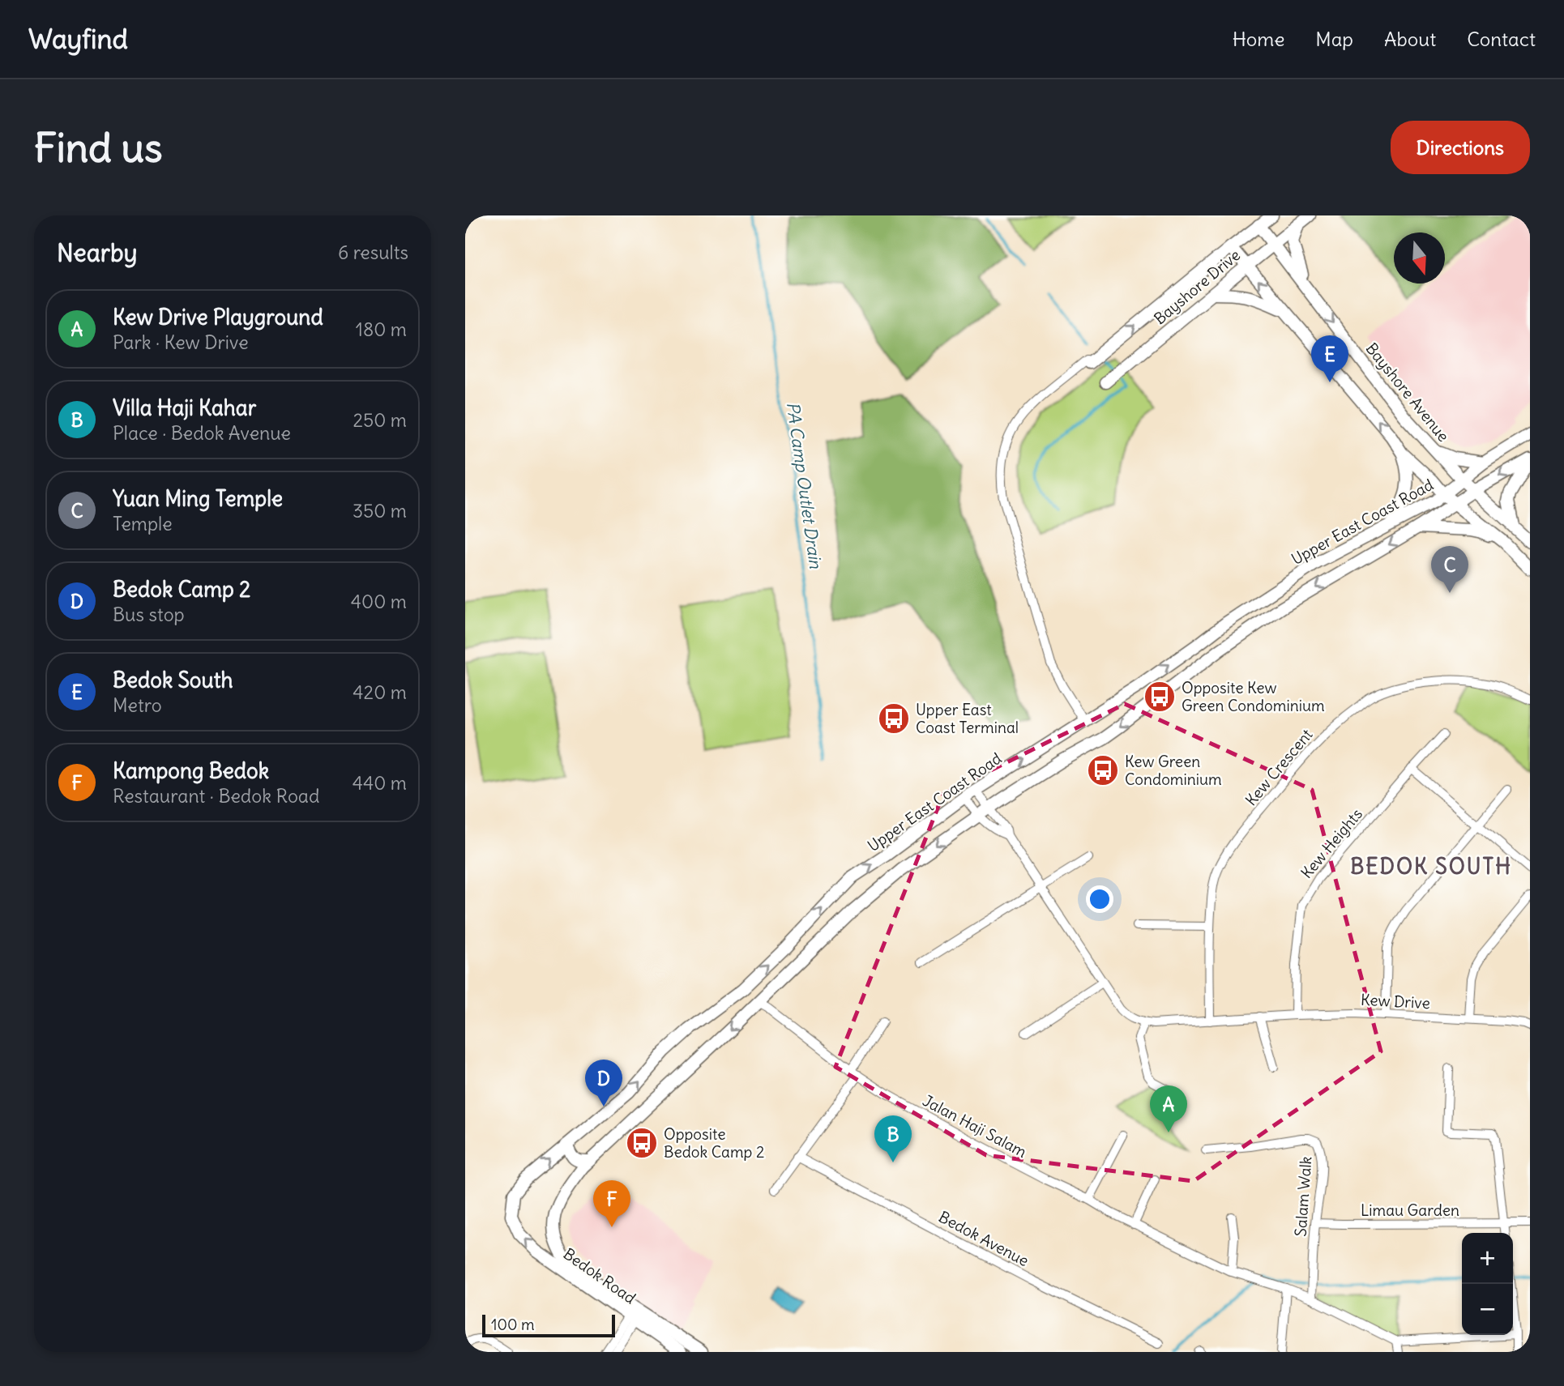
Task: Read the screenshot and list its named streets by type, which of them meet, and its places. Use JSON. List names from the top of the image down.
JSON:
{
  "streets": {
    "main road": [
      "Bayshore Drive",
      "Bayshore Avenue",
      "Upper East Coast Road",
      "Bedok Road"
    ],
    "street": [
      "Kew Crescent",
      "Kew Heights",
      "Kew Drive",
      "Jalan Haji Salam",
      "Salam Walk",
      "Limau Garden",
      "Bedok Avenue"
    ]
  },
  "crossings": [
    ["Bayshore Drive", "Bayshore Avenue"],
    ["Bayshore Avenue", "Upper East Coast Road"],
    ["Upper East Coast Road", "Jalan Haji Salam"],
    ["Upper East Coast Road", "Bedok Road"],
    ["Kew Crescent", "Kew Drive"],
    ["Kew Heights", "Kew Drive"],
    ["Jalan Haji Salam", "Salam Walk"],
    ["Salam Walk", "Limau Garden"]
  ],
  "districts": ["BEDOK SOUTH"],
  "water": ["PA Camp Outlet Drain"],
  "places": {
    "bus stop": [
      "Opposite Kew Green Condominium",
      "Upper East Coast Terminal",
      "Kew Green Condominium",
      "Opposite Bedok Camp 2"
    ]
  },
  "scale_bar": "100 m",
  "north": "bottom",
  "page": {
    "header": "Wayfind",
    "nav": [
      "Home",
      "Map",
      "About",
      "Contact"
    ],
    "buttons": "Directions",
    "title": "Find us",
    "heading": ["Nearby", "6 results"],
    "list": [
      {
        "mark": "A",
        "name": "Kew Drive Playground",
        "note": "Park · Kew Drive",
        "value": "180 m"
      },
      {
        "mark": "B",
        "name": "Villa Haji Kahar",
        "note": "Place · Bedok Avenue",
        "value": "250 m"
      },
      {
        "mark": "C",
        "name": "Yuan Ming Temple",
        "note": "Temple",
        "value": "350 m"
      },
      {
        "mark": "D",
        "name": "Bedok Camp 2",
        "note": "Bus stop",
        "value": "400 m"
      },
      {
        "mark": "E",
        "name": "Bedok South",
        "note": "Metro",
        "value": "420 m"
      },
      {
        "mark": "F",
        "name": "Kampong Bedok",
        "note": "Restaurant · Bedok Road",
        "value": "440 m"
      }
    ],
    "pins": [
      "E",
      "C",
      "D",
      "A",
      "B",
      "F"
    ],
    "map_buttons": ["+", "−"],
    "scale": "100 m"
  }
}
